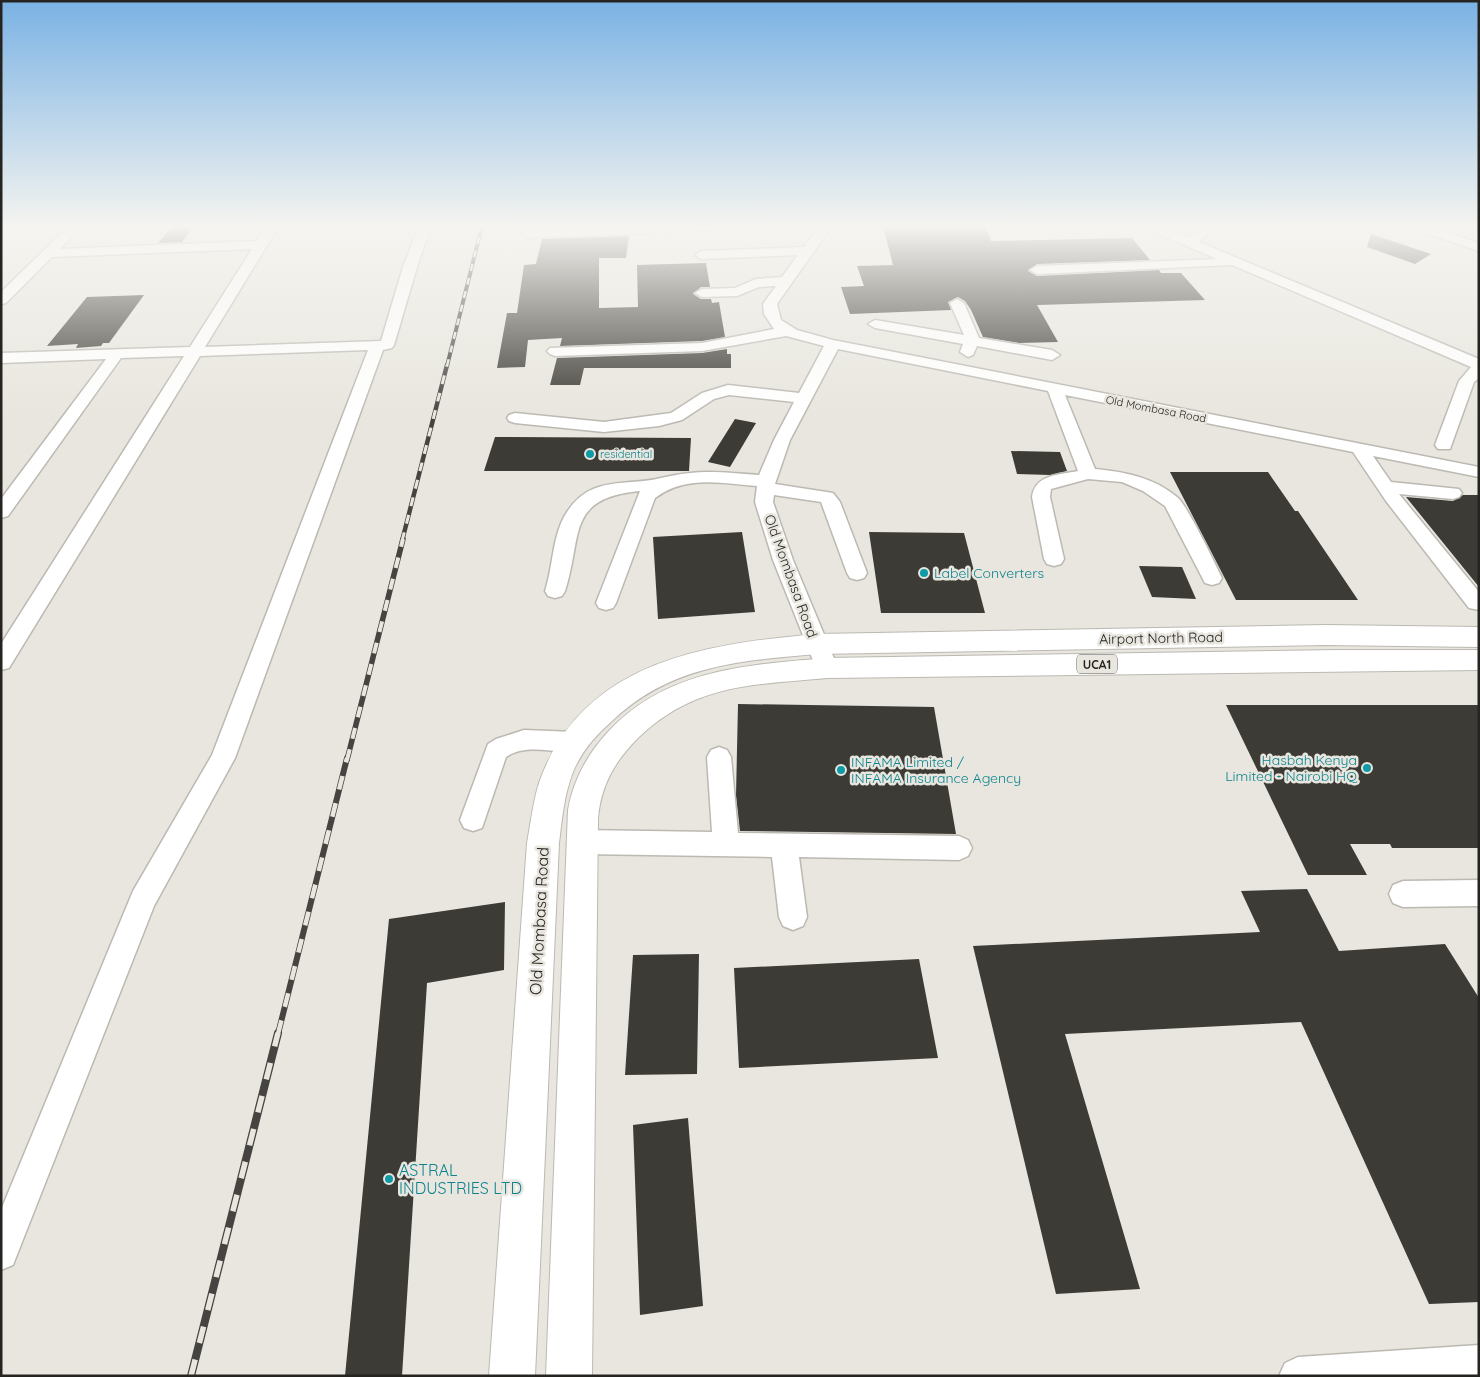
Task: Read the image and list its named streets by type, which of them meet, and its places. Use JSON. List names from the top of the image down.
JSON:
{
  "streets": {
    "main road": ["Old Mombasa Road", "Airport North Road", "UCA1"]
  },
  "crossings": [
    ["Old Mombasa Road", "Airport North Road"]
  ],
  "places": [
    "residential",
    "Label Converters",
    "Hasbah Kenya Limited - Nairobi HQ",
    "INFAMA Limited / INFAMA Insurance Agency",
    "ASTRAL INDUSTRIES LTD"
  ]
}
